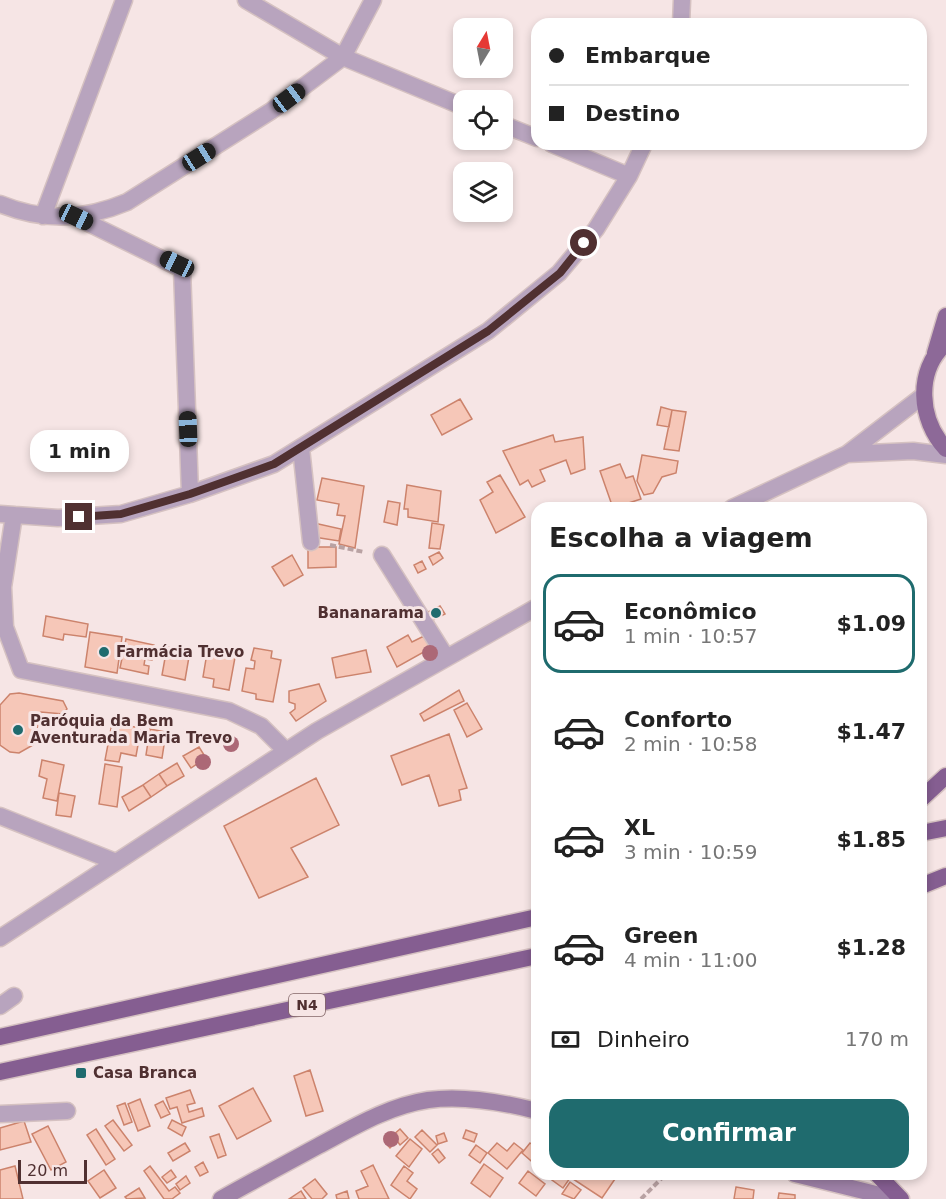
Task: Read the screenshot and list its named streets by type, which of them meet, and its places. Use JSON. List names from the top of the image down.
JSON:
{
  "streets": {
    "highway": ["N4"]
  },
  "places": {
    "other": ["Bananarama", "Farmácia Trevo", "Paróquia da Bem Aventurada Maria Trevo"],
    "transit": ["Casa Branca"]
  },
  "scale_bar": "20 m",
  "north": "top",
  "page": {
    "banner": ["Embarque", "Destino"],
    "bubble": "1 min",
    "heading": "Escolha a viagem",
    "list": [
      {
        "name": "Econômico",
        "note": "1 min · 10:57",
        "value": "$1.09"
      },
      {
        "name": "Conforto",
        "note": "2 min · 10:58",
        "value": "$1.47"
      },
      {
        "name": "XL",
        "note": "3 min · 10:59",
        "value": "$1.85"
      },
      {
        "name": "Green",
        "note": "4 min · 11:00",
        "value": "$1.28"
      }
    ],
    "pay": ["Dinheiro", "170 m"],
    "buttons": "Confirmar",
    "scale": "20 m"
  }
}
